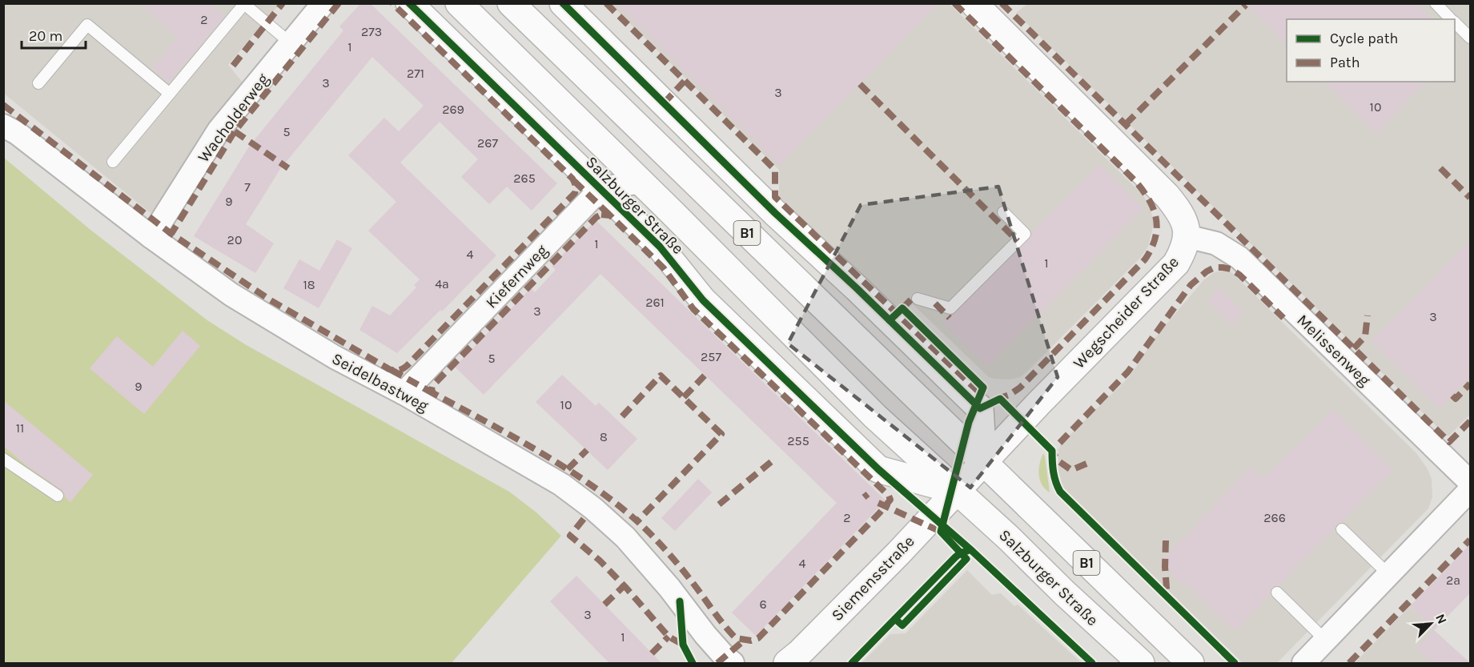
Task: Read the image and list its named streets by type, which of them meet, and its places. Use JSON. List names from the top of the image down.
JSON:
{
  "streets": {
    "main road": [
      "Salzburger Straße",
      "B1",
      "Wegscheider Straße",
      "Siemensstraße"
    ],
    "street": [
      "Wacholderweg",
      "Kiefernweg",
      "Melissenweg",
      "Seidelbastweg"
    ]
  },
  "crossings": [
    ["Wacholderweg", "Seidelbastweg"],
    ["Salzburger Straße", "Kiefernweg"],
    ["Salzburger Straße", "Wegscheider Straße"],
    ["Salzburger Straße", "Siemensstraße"],
    ["B1", "Wegscheider Straße"],
    ["Kiefernweg", "Seidelbastweg"],
    ["Wegscheider Straße", "Melissenweg"],
    ["Wegscheider Straße", "Siemensstraße"]
  ],
  "house_numbers": [
    "2",
    "273",
    "1",
    "271",
    "3",
    "3",
    "10",
    "269",
    "5",
    "267",
    "265",
    "7",
    "9",
    "20",
    "1",
    "4",
    "1",
    "4a",
    "18",
    "261",
    "3",
    "3",
    "257",
    "5",
    "9",
    "10",
    "11",
    "8",
    "255",
    "2",
    "266",
    "4",
    "2a",
    "6",
    "3",
    "1"
  ],
  "legend": ["Cycle path", "Path"],
  "scale_bar": "20 m",
  "north": "top right"
}
